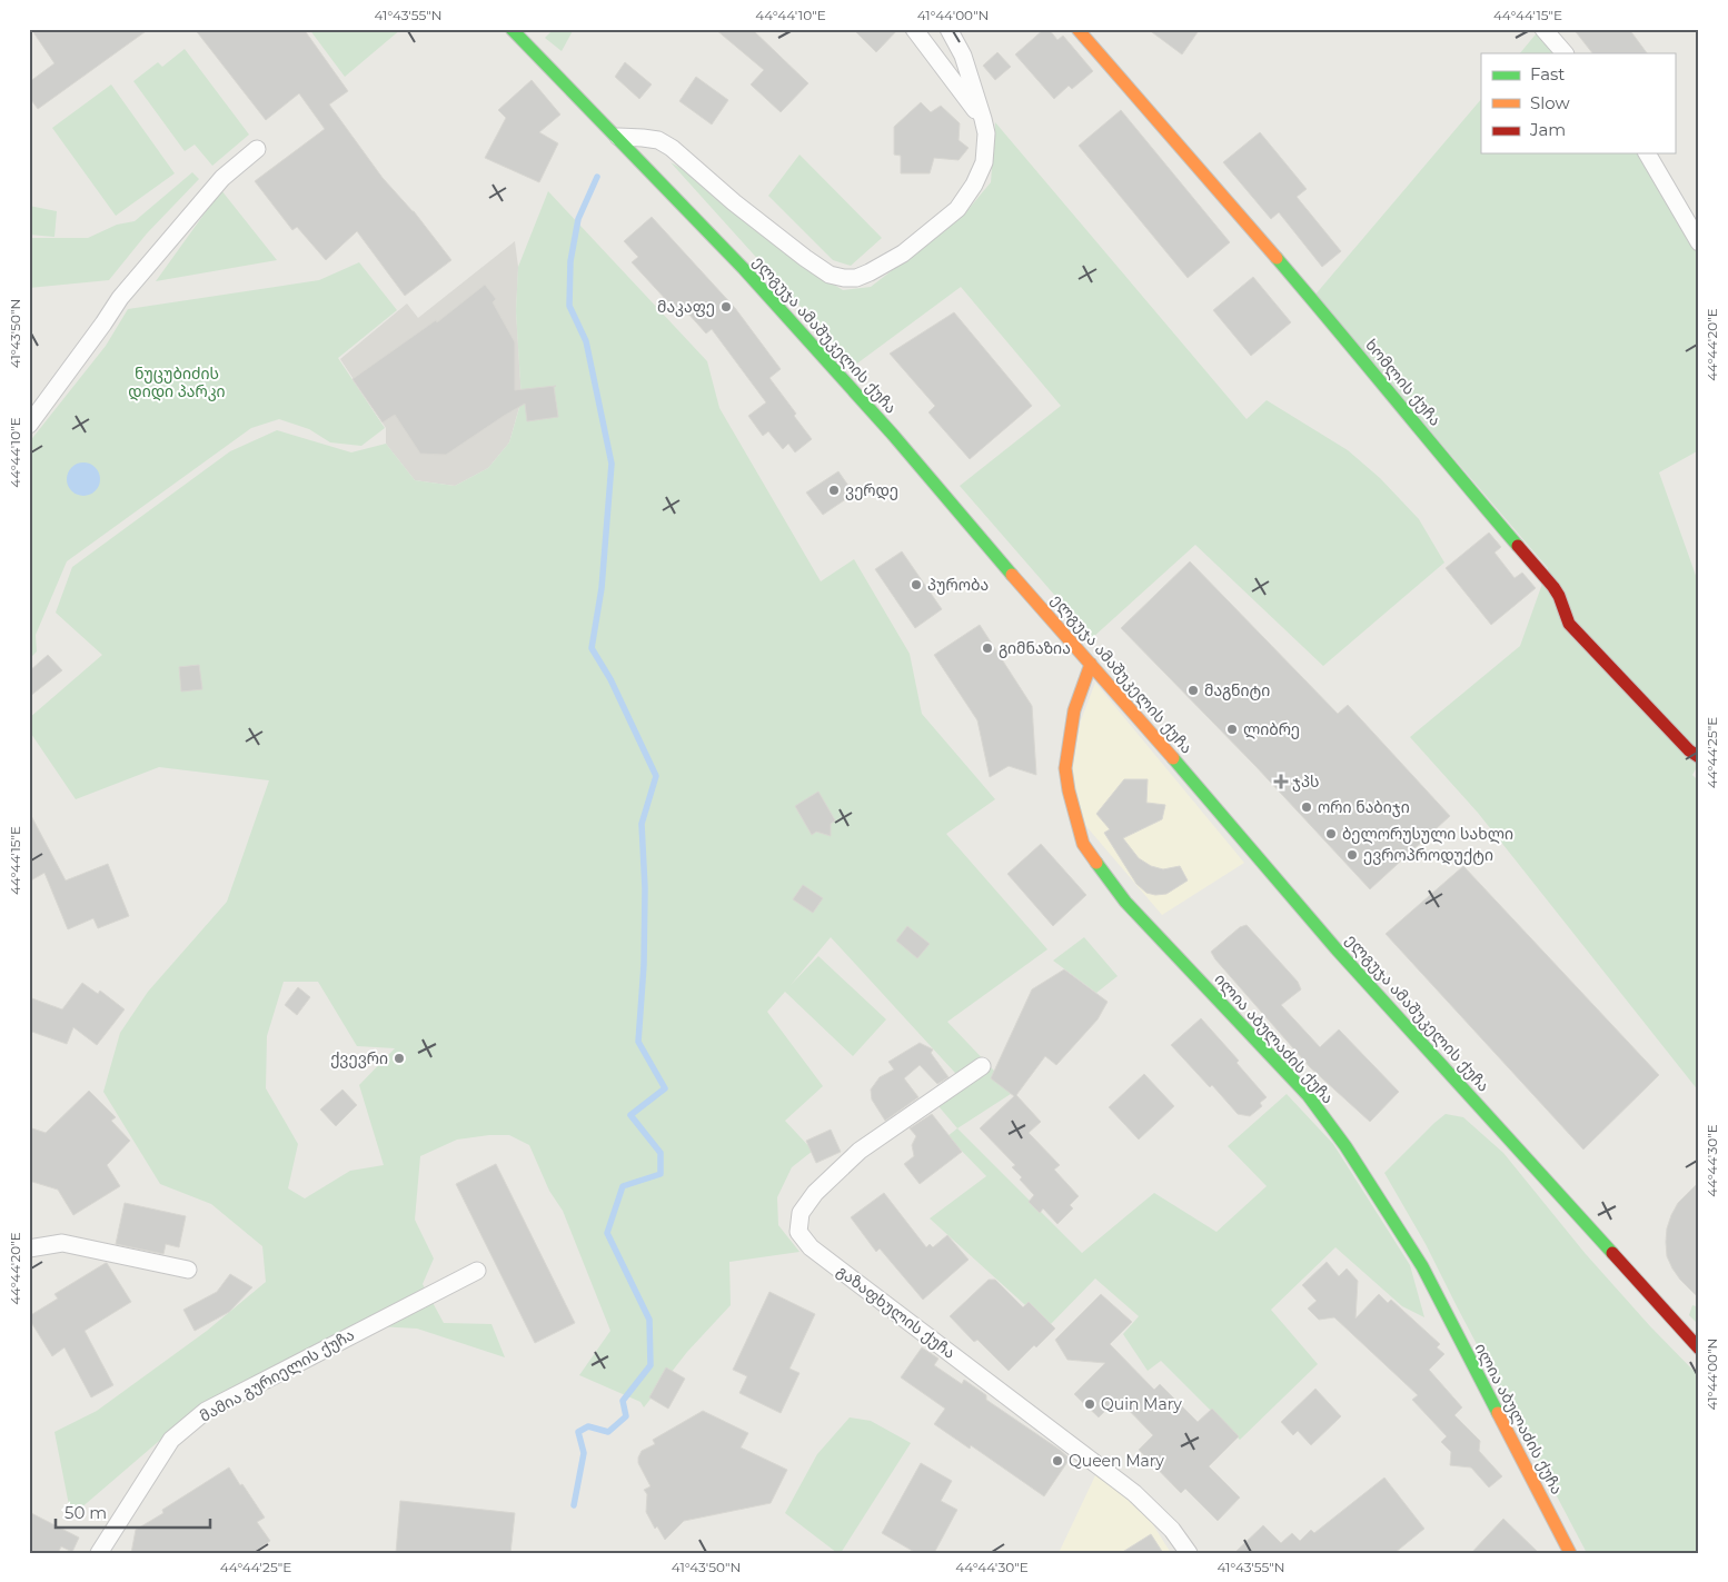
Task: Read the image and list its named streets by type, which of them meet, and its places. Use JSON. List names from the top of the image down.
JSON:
{
  "streets": {
    "street": [
      "ელგუჯა ამაშუკელის ქუჩა",
      "ხომლის ქუჩა",
      "ილია აბულაძის ქუჩა",
      "გაზაფხულის ქუჩა",
      "მამია გურიელის ქუჩა"
    ]
  },
  "crossings": [
    ["ელგუჯა ამაშუკელის ქუჩა", "ილია აბულაძის ქუჩა"]
  ],
  "parks": ["ნუცუბიძის დიდი პარკი"],
  "places": {
    "other": [
      "მაკაფე",
      "ვერდე",
      "პურობა",
      "გიმნაზია",
      "მაგნიტი",
      "ლიბრე",
      "ორი ნაბიჯი",
      "ბელორუსული სახლი",
      "ევროპროდუქტი",
      "ქვევრი",
      "Quin Mary",
      "Queen Mary"
    ],
    "health": ["ჯპს"]
  },
  "legend": ["Fast", "Slow", "Jam"],
  "scale_bar": "50 m",
  "coordinates": [
    "41°43'55\"N",
    "44°44'10\"E",
    "41°44'00\"N",
    "44°44'15\"E",
    "41°43'50\"N",
    "44°44'20\"E",
    "44°44'25\"E",
    "44°44'30\"E"
  ]
}
